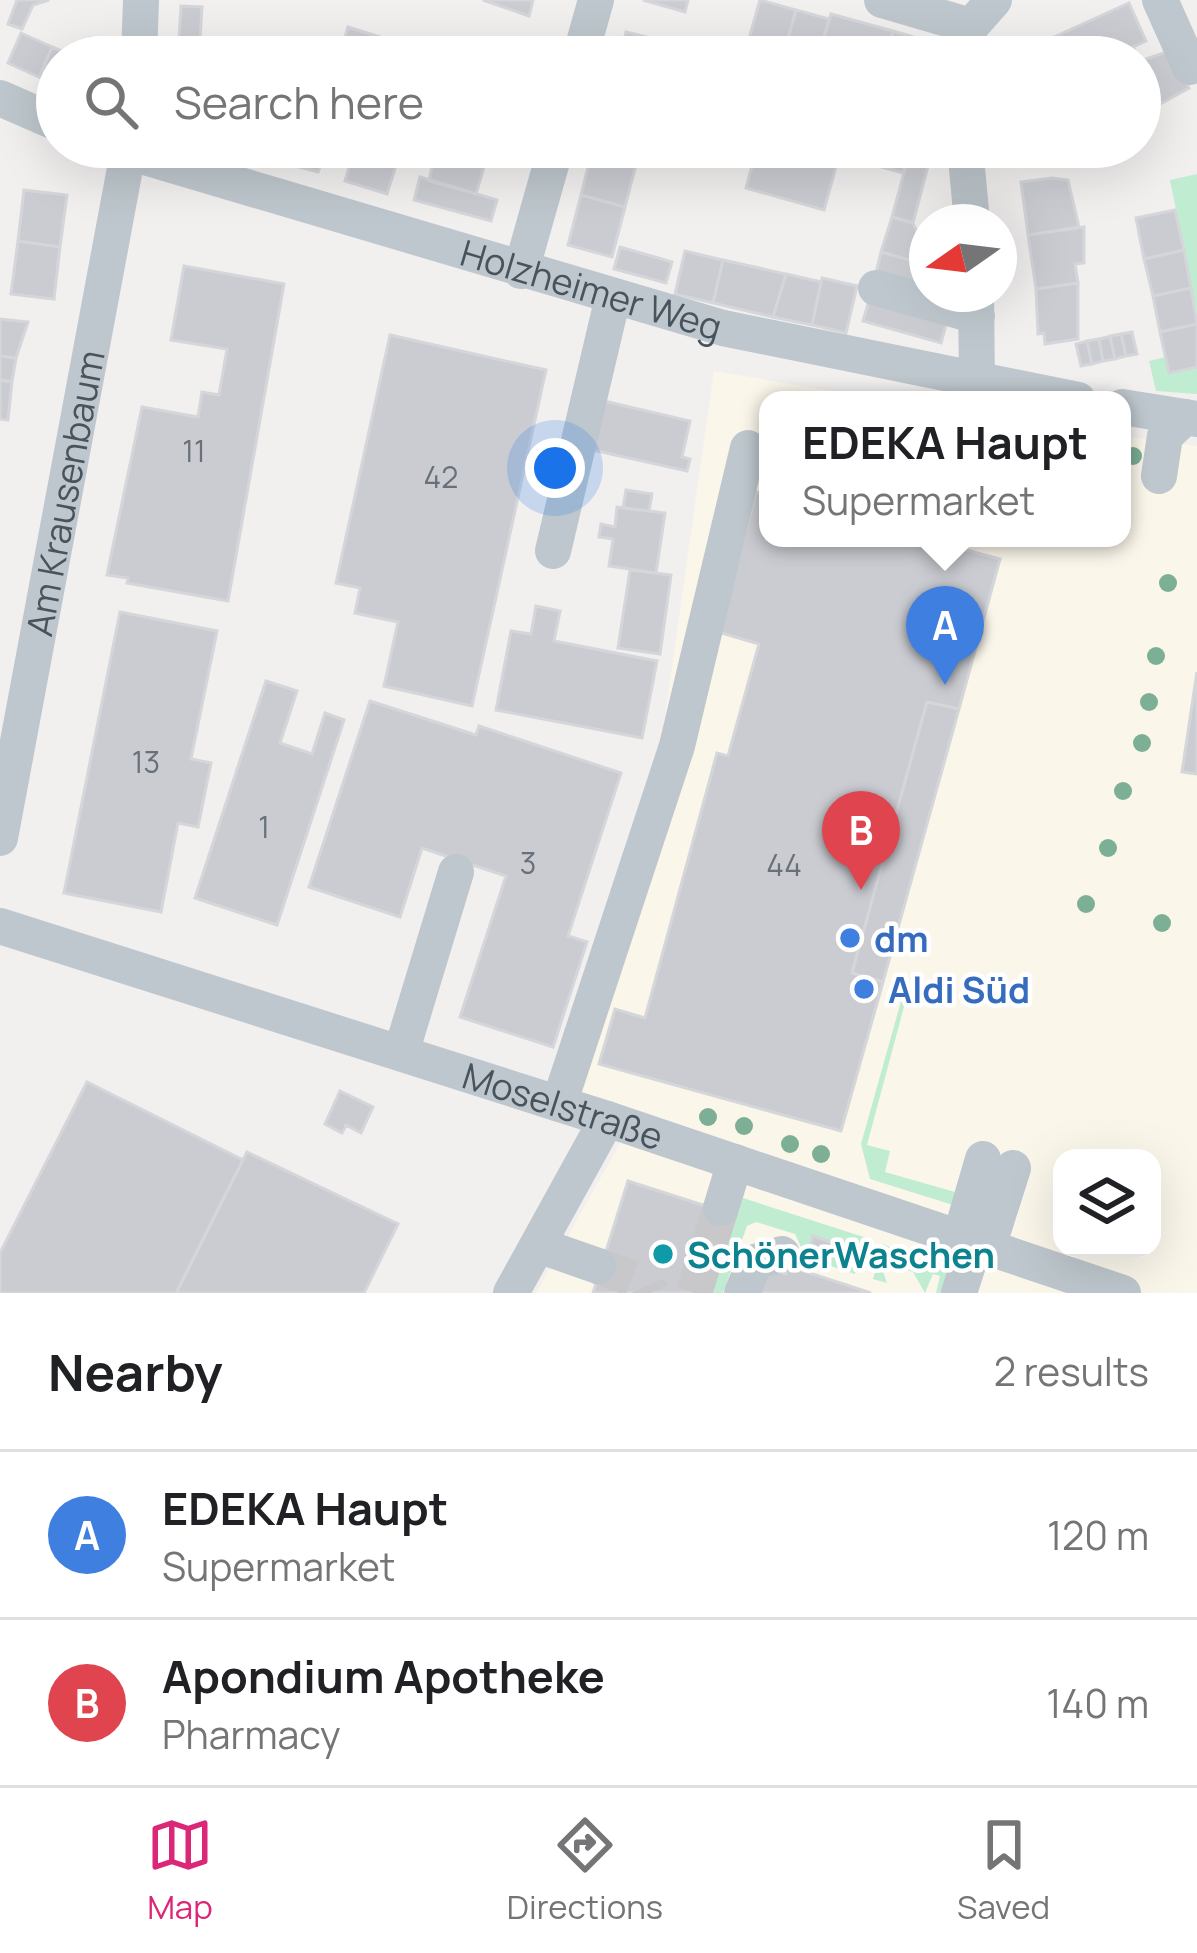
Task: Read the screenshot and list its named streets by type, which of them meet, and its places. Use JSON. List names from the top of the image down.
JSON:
{
  "streets": {
    "street": ["Holzheimer Weg", "Am Krausenbaum", "Moselstraße"]
  },
  "places": ["dm", "Aldi Süd", "SchönerWaschen"],
  "house_numbers": [
    "11",
    "42",
    "13",
    "1",
    "3",
    "44"
  ],
  "north": "left",
  "page": {
    "search": "Search here",
    "popup": ["EDEKA Haupt", "Supermarket"],
    "pins": ["A", "B"],
    "heading": ["Nearby", "2 results"],
    "list": [
      {
        "mark": "A",
        "name": "EDEKA Haupt",
        "note": "Supermarket",
        "value": "120 m"
      },
      {
        "mark": "B",
        "name": "Apondium Apotheke",
        "note": "Pharmacy",
        "value": "140 m"
      }
    ],
    "nav": ["Map", "Directions", "Saved"]
  }
}
